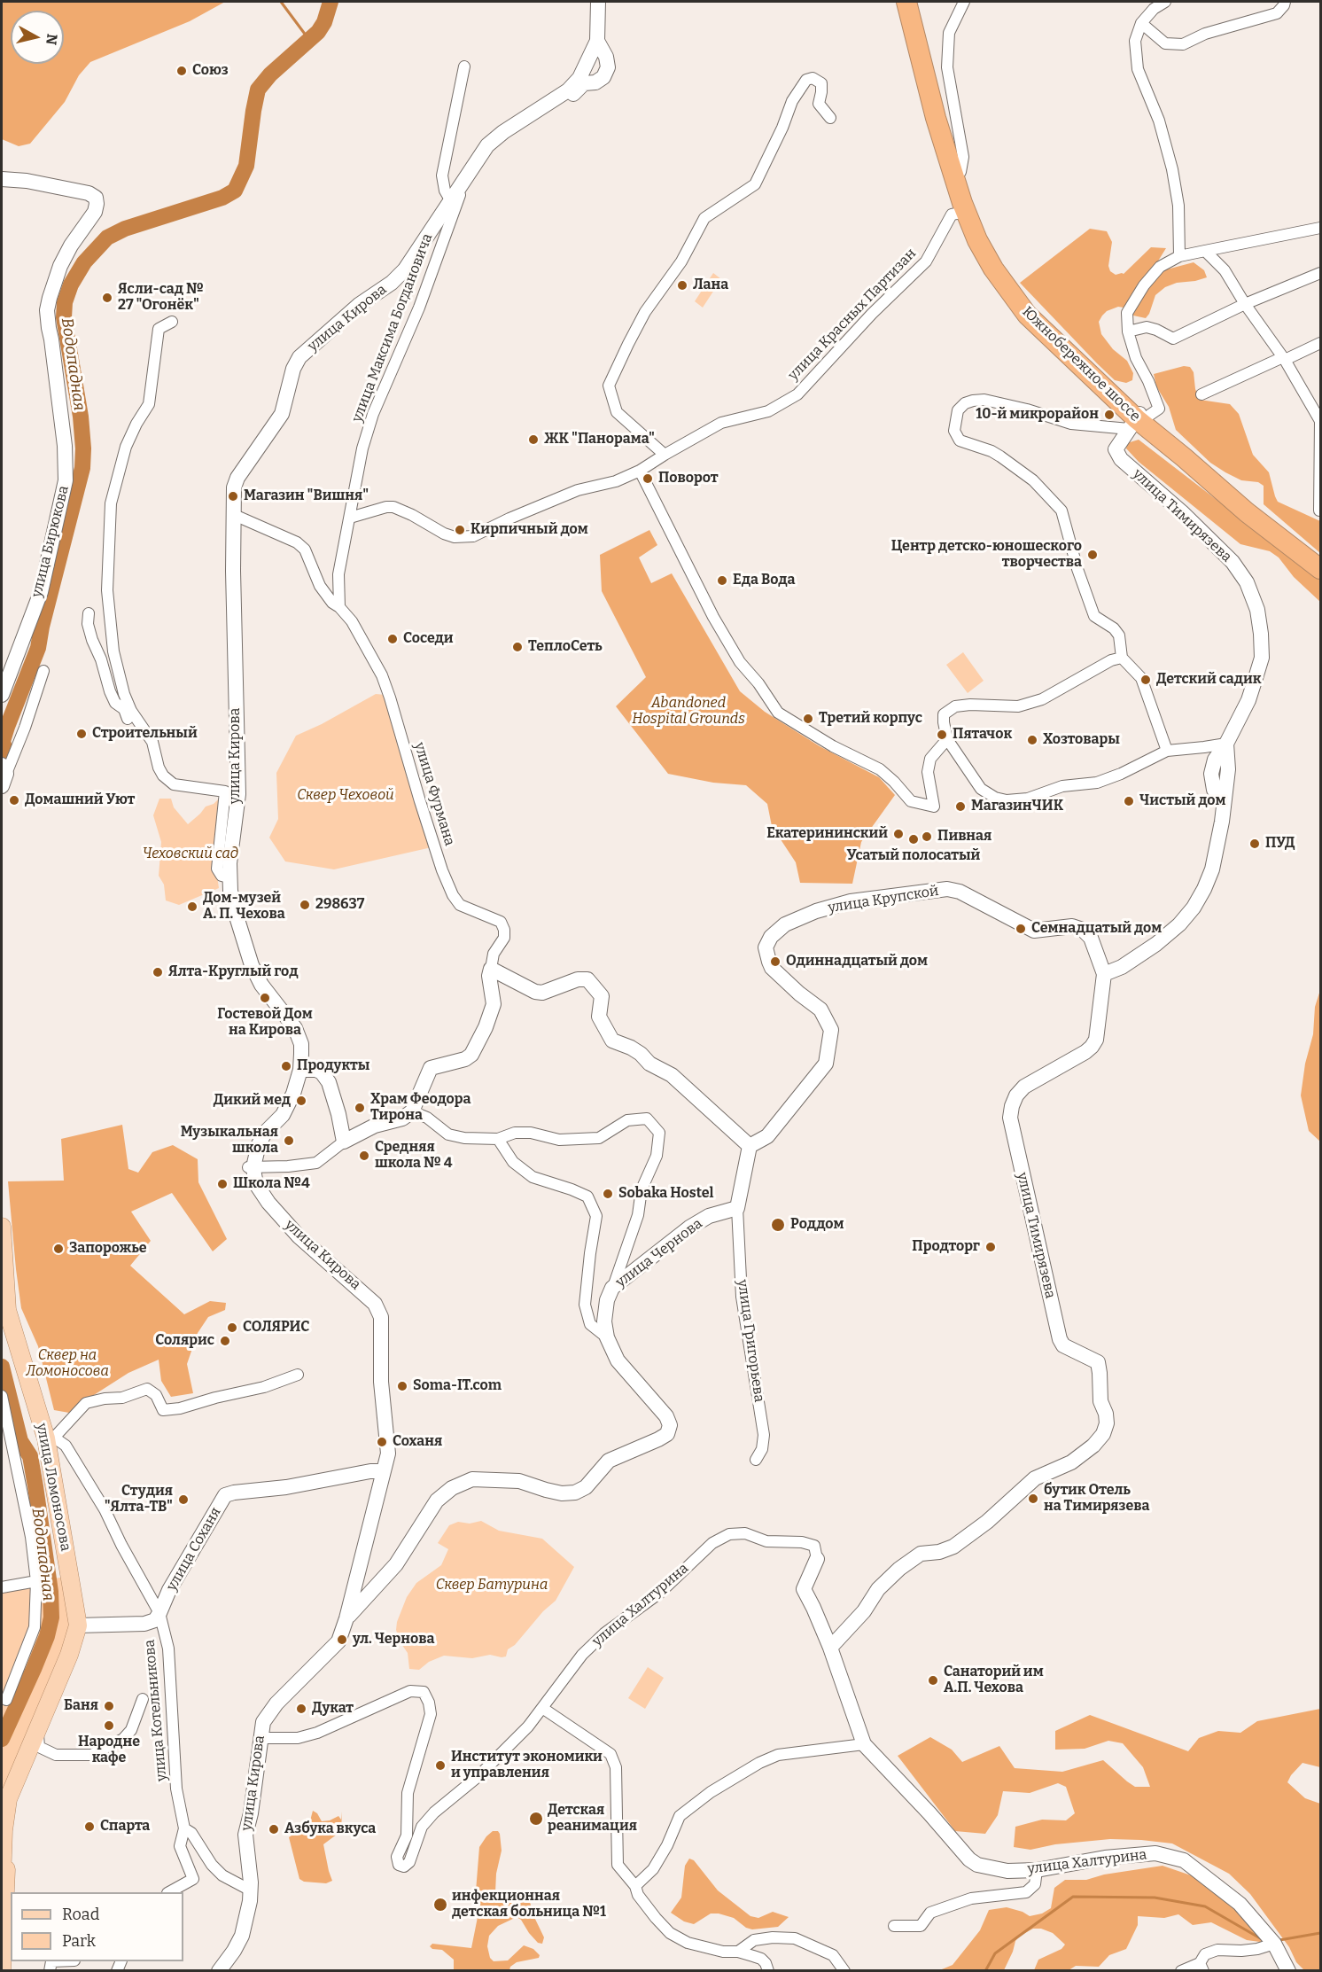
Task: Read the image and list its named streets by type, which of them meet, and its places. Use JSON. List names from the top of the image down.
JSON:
{
  "streets": {
    "highway": ["Южнобережное шоссе"],
    "main road": ["улица Ломоносова"],
    "street": [
      "улица Красных Партизан",
      "улица Кирова",
      "улица Максима Богдановича",
      "улица Тимирязева",
      "улица Бирюкова",
      "улица Фурмана",
      "улица Крупской",
      "улица Чернова",
      "улица Григорьева",
      "улица Соханя",
      "улица Халтурина",
      "улица Котельникова"
    ]
  },
  "crossings": [
    ["улица Красных Партизан", "улица Максима Богдановича"],
    ["улица Красных Партизан", "Южнобережное шоссе"],
    ["улица Кирова", "улица Максима Богдановича"],
    ["улица Кирова", "улица Чернова"],
    ["улица Кирова", "улица Соханя"],
    ["улица Кирова", "улица Халтурина"],
    ["улица Максима Богдановича", "улица Фурмана"],
    ["Южнобережное шоссе", "улица Тимирязева"],
    ["улица Тимирязева", "улица Крупской"],
    ["улица Тимирязева", "улица Халтурина"],
    ["улица Крупской", "улица Григорьева"],
    ["улица Чернова", "улица Григорьева"],
    ["улица Ломоносова", "улица Котельникова"],
    ["улица Соханя", "улица Котельникова"]
  ],
  "water": ["Водопадная"],
  "parks": [
    "Abandoned Hospital Grounds",
    "Сквер Чеховой",
    "Чеховский сад",
    "Сквер на Ломоносова",
    "Сквер Батурина"
  ],
  "places": [
    "Союз",
    "Лана",
    "Ясли-сад № 27 \"Огонёк\"",
    "10-й микрорайон",
    "ЖК \"Панорама\"",
    "Поворот",
    "Магазин \"Вишня\"",
    "Кирпичный дом",
    "Центр детско-юношеского творчества",
    "Еда Вода",
    "Соседи",
    "ТеплоСеть",
    "Детский садик",
    "Третий корпус",
    "Строительный",
    "Пятачок",
    "Хозтовары",
    "Домашний Уют",
    "Чистый дом",
    "МагазинЧИК",
    "Екатерининский",
    "Пивная",
    "Усатый полосатый",
    "ПУД",
    "298637",
    "Дом-музей А. П. Чехова",
    "Семнадцатый дом",
    "Одиннадцатый дом",
    "Ялта-Круглый год",
    "Гостевой Дом на Кирова",
    "Продукты",
    "Дикий мед",
    "Храм Феодора Тирона",
    "Музыкальная школа",
    "Средняя школа № 4",
    "Школа №4",
    "Sobaka Hostel",
    "Роддом",
    "Продторг",
    "Запорожье",
    "СОЛЯРИС",
    "Солярис",
    "Soma-IT.com",
    "Соханя",
    "бутик Отель на Тимирязева",
    "Студия \"Ялта-ТВ\"",
    "ул. Чернова",
    "Санаторий им А.П. Чехова",
    "Баня",
    "Дукат",
    "Народне кафе",
    "Институт экономики и управления",
    "Детская реанимация",
    "Спарта",
    "Азбука вкуса",
    "инфекционная детская больница №1"
  ],
  "legend": ["Road", "Park"],
  "north": "right"
}
